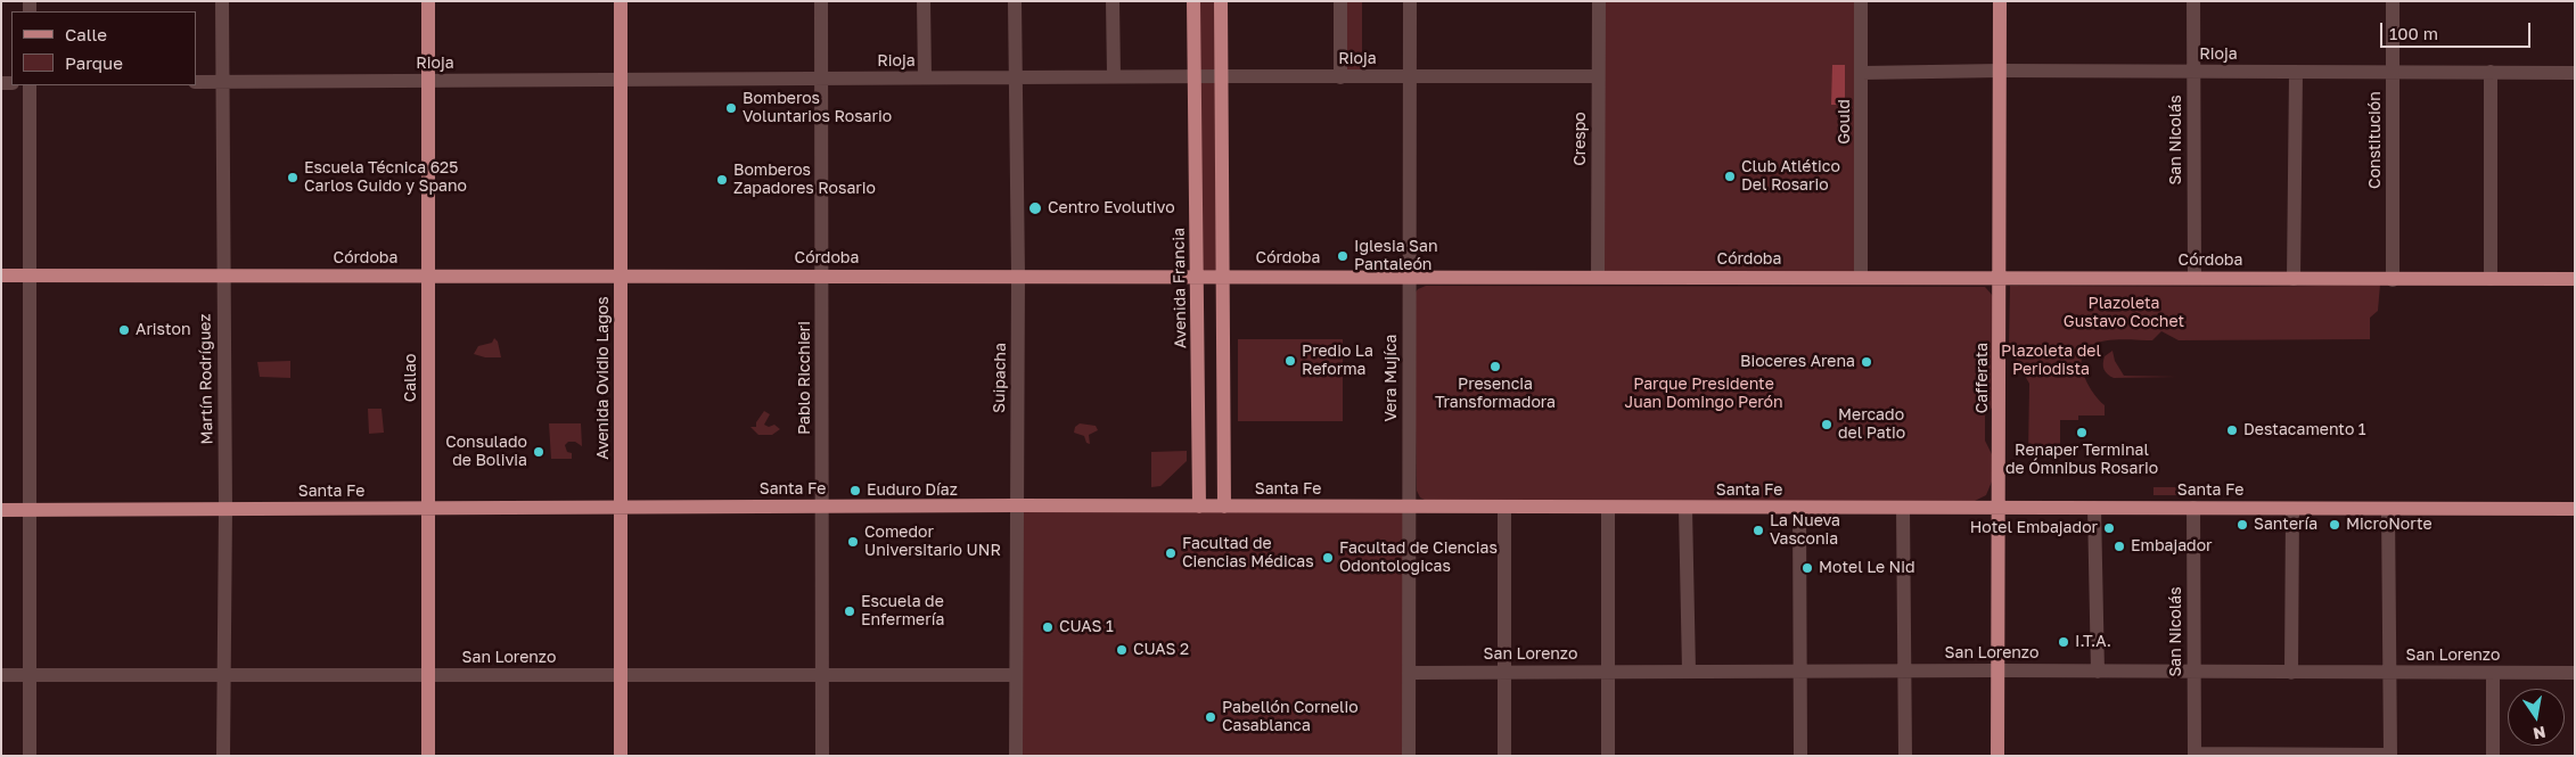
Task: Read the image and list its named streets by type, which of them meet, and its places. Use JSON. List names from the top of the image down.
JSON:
{
  "streets": {
    "main road": [
      "Córdoba",
      "Avenida Francia",
      "Callao",
      "Avenida Ovidio Lagos",
      "Cafferata",
      "Santa Fe"
    ],
    "street": [
      "Rioja",
      "Gould",
      "Crespo",
      "San Nicolás",
      "Constitución",
      "Pablo Ricchieri",
      "Suipacha",
      "Vera Mujíca",
      "Martín Rodríguez",
      "San Lorenzo"
    ]
  },
  "crossings": [
    ["Rioja", "Gould"],
    ["Rioja", "Crespo"],
    ["Rioja", "San Nicolás"],
    ["Rioja", "Constitución"],
    ["Rioja", "Avenida Francia"],
    ["Rioja", "Callao"],
    ["Rioja", "Avenida Ovidio Lagos"],
    ["Rioja", "Pablo Ricchieri"],
    ["Rioja", "Suipacha"],
    ["Rioja", "Vera Mujíca"],
    ["Rioja", "Cafferata"],
    ["Rioja", "Martín Rodríguez"],
    ["Gould", "Córdoba"],
    ["Crespo", "Córdoba"],
    ["San Nicolás", "Córdoba"],
    ["San Nicolás", "Santa Fe"],
    ["San Nicolás", "San Lorenzo"],
    ["Constitución", "Córdoba"],
    ["Córdoba", "Avenida Francia"],
    ["Córdoba", "Callao"],
    ["Córdoba", "Avenida Ovidio Lagos"],
    ["Córdoba", "Pablo Ricchieri"],
    ["Córdoba", "Suipacha"],
    ["Córdoba", "Vera Mujíca"],
    ["Córdoba", "Cafferata"],
    ["Córdoba", "Martín Rodríguez"],
    ["Avenida Francia", "Santa Fe"],
    ["Callao", "Santa Fe"],
    ["Callao", "San Lorenzo"],
    ["Avenida Ovidio Lagos", "Santa Fe"],
    ["Avenida Ovidio Lagos", "San Lorenzo"],
    ["Pablo Ricchieri", "Santa Fe"],
    ["Pablo Ricchieri", "San Lorenzo"],
    ["Suipacha", "Santa Fe"],
    ["Suipacha", "San Lorenzo"],
    ["Vera Mujíca", "Santa Fe"],
    ["Vera Mujíca", "San Lorenzo"],
    ["Cafferata", "Santa Fe"],
    ["Cafferata", "San Lorenzo"],
    ["Martín Rodríguez", "Santa Fe"],
    ["Martín Rodríguez", "San Lorenzo"]
  ],
  "parks": ["Plazoleta Gustavo Cochet", "Plazoleta del Periodista", "Parque Presidente Juan Domingo Perón"],
  "places": [
    "Bomberos Voluntarios Rosario",
    "Club Atlético Del Rosario",
    "Escuela Técnica 625 Carlos Guido y Spano",
    "Bomberos Zapadores Rosario",
    "Centro Evolutivo",
    "Iglesia San Pantaleón",
    "Ariston",
    "Predio La Reforma",
    "Bioceres Arena",
    "Presencia Transformadora",
    "Mercado del Patio",
    "Destacamento 1",
    "Renaper Terminal de Ómnibus Rosario",
    "Consulado de Bolivia",
    "Euduro Díaz",
    "Santería",
    "MicroNorte",
    "Hotel Embajador",
    "La Nueva Vasconia",
    "Comedor Universitario UNR",
    "Embajador",
    "Facultad de Ciencias Médicas",
    "Facultad de Ciencias Odontologicas",
    "Motel Le Nid",
    "Escuela de Enfermería",
    "CUAS 1",
    "I.T.A.",
    "CUAS 2",
    "Pabellón Cornelio Casablanca"
  ],
  "legend": ["Calle", "Parque"],
  "scale_bar": "100 m",
  "north": "bottom"
}
